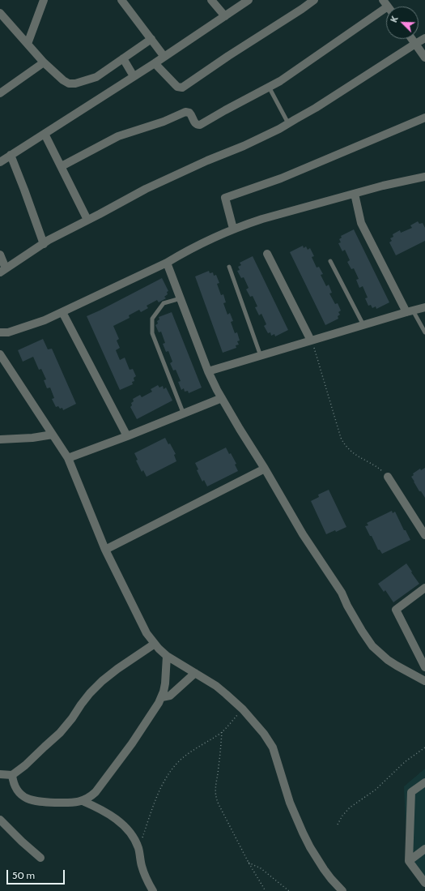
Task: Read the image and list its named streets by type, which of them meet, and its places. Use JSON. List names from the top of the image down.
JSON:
{
  "scale_bar": "50 m",
  "north": "top left"
}
